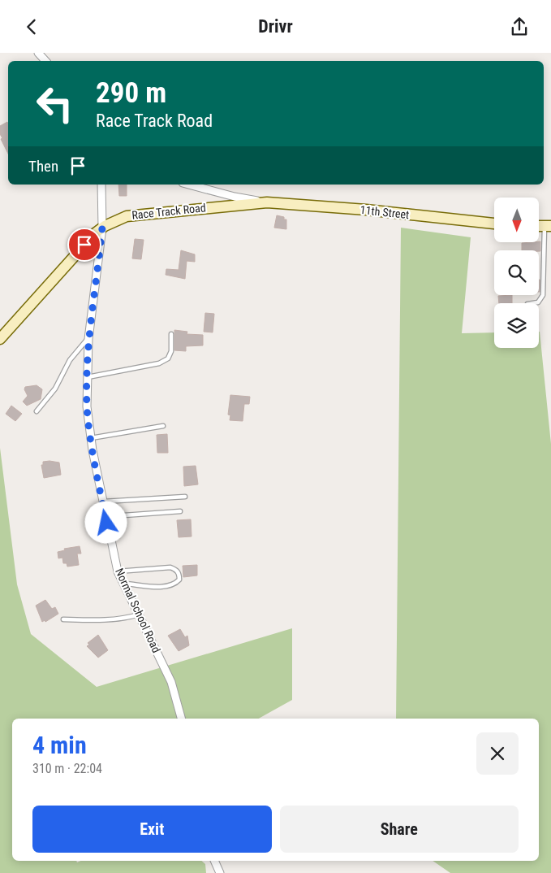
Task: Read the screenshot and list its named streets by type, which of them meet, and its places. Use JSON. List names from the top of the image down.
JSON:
{
  "streets": {
    "main road": ["Race Track Road", "11th Street"],
    "street": ["Normal School Road"]
  },
  "crossings": [
    ["Race Track Road", "11th Street"],
    ["Race Track Road", "Normal School Road"]
  ],
  "north": "bottom",
  "page": {
    "header": "Drivr",
    "turn": ["290 m", "Race Track Road"],
    "then": "Then",
    "heading": ["4 min", "310 m · 22:04"],
    "buttons": ["Exit", "Share"]
  }
}
